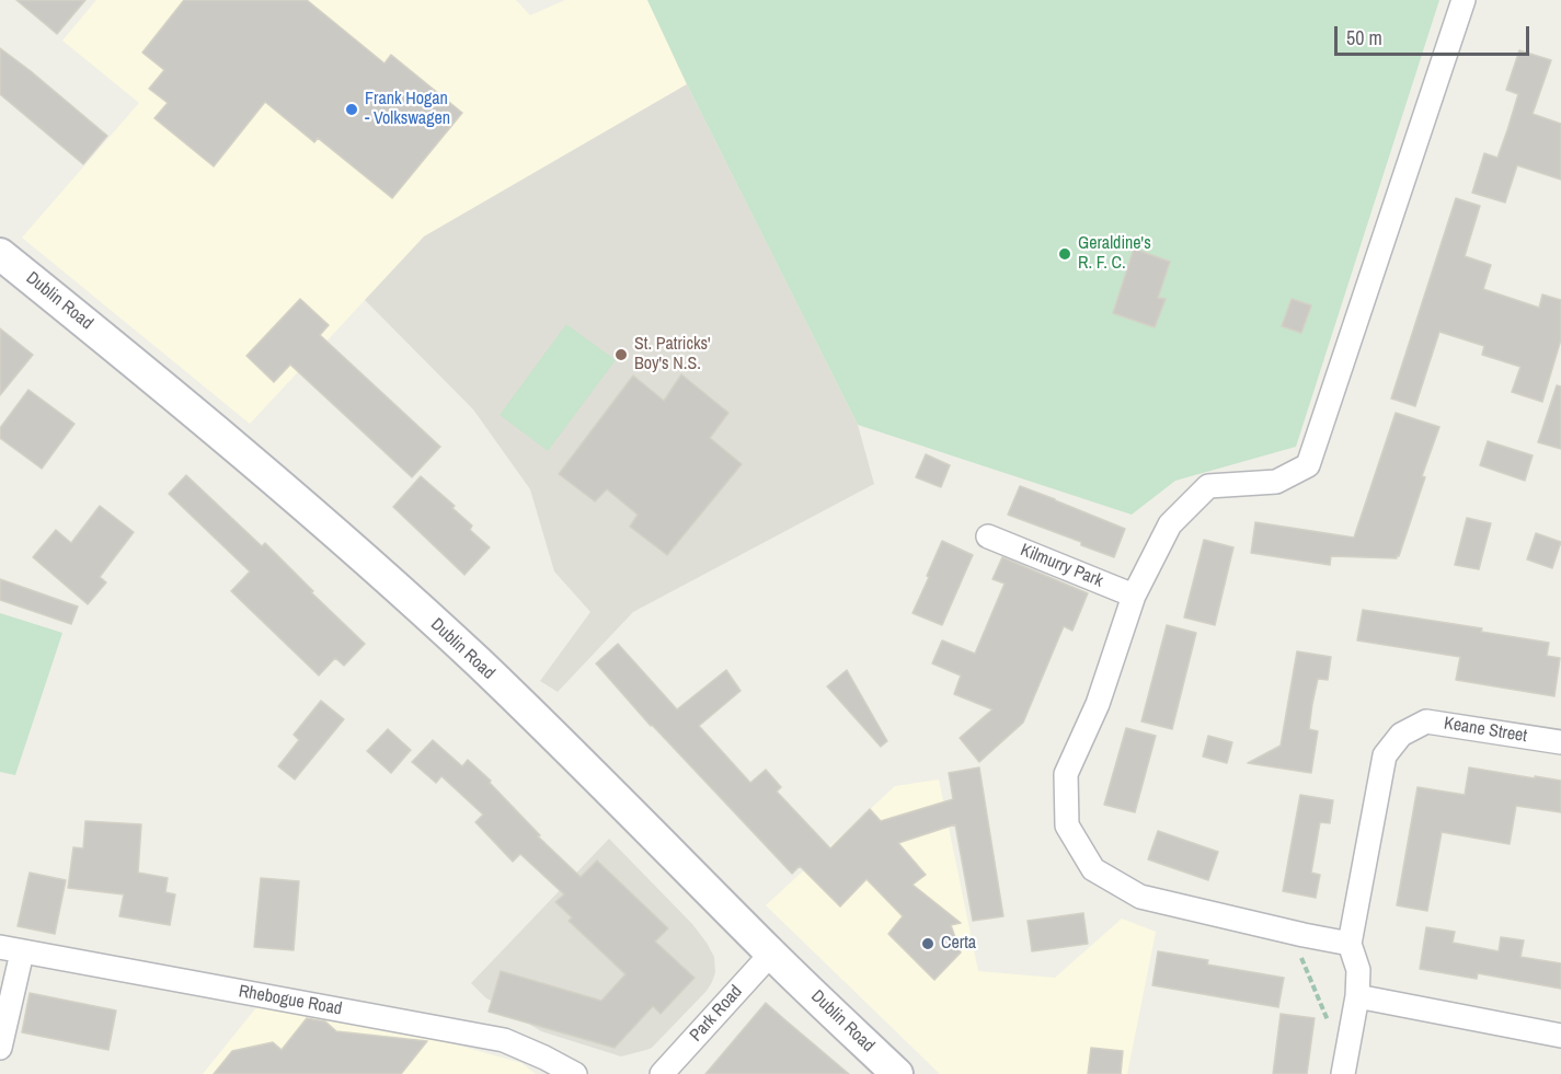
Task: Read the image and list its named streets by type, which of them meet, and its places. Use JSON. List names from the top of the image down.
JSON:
{
  "streets": {
    "main road": ["Dublin Road"],
    "street": [
      "Kilmurry Park",
      "Keane Street",
      "Rhebogue Road",
      "Park Road"
    ]
  },
  "crossings": [
    ["Dublin Road", "Park Road"]
  ],
  "places": [
    "Frank Hogan - Volkswagen",
    "Geraldine's R. F. C.",
    "St. Patricks' Boy's N.S.",
    "Certa"
  ],
  "scale_bar": "50 m"
}
